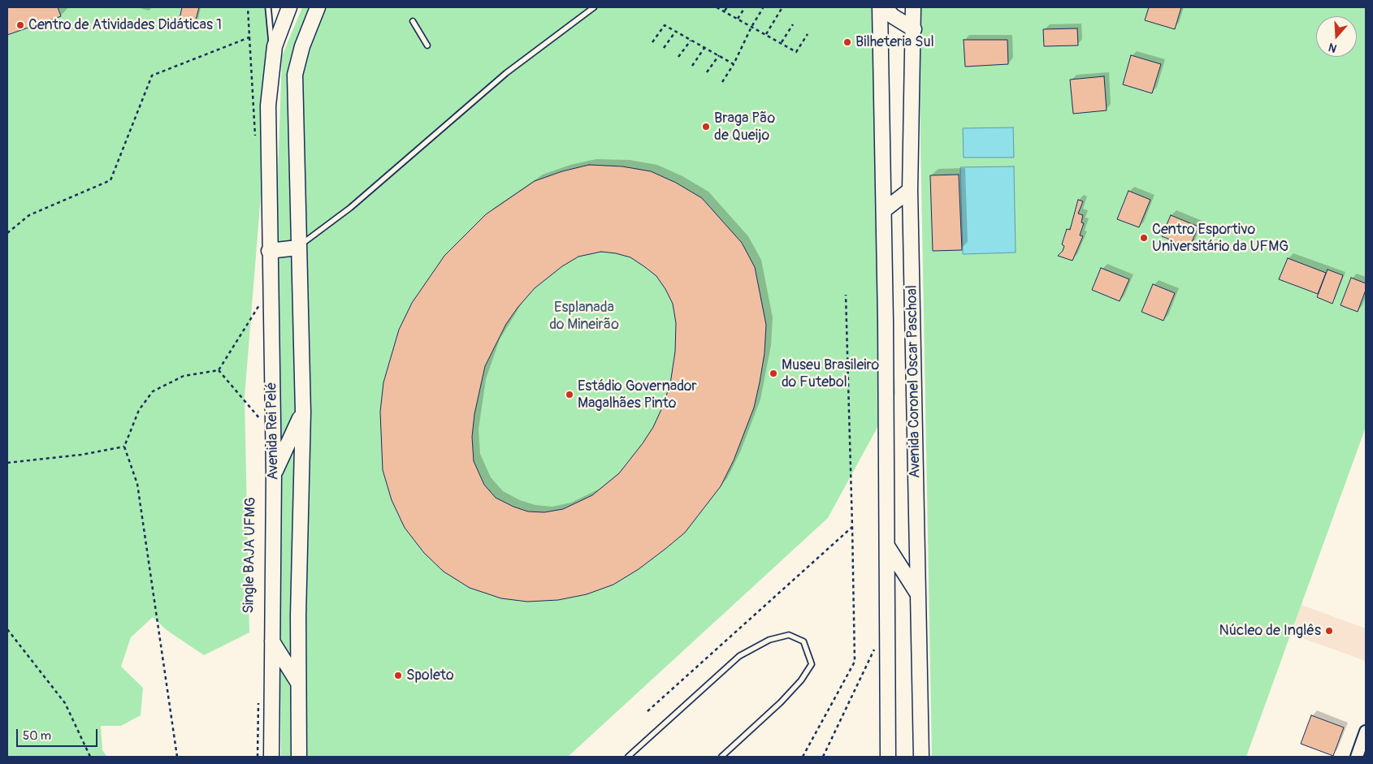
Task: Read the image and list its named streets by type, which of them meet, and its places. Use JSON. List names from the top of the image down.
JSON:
{
  "streets": {
    "main road": ["Avenida Coronel Oscar Paschoal", "Avenida Rei Pelé"]
  },
  "parks": ["Esplanada do Mineirão"],
  "places": [
    "Centro de Atividades Didáticas 1",
    "Bilheteria Sul",
    "Braga Pão de Queijo",
    "Centro Esportivo Universitário da UFMG",
    "Museu Brasileiro do Futebol",
    "Estádio Governador Magalhães Pinto",
    "Núcleo de Inglês",
    "Spoleto"
  ],
  "scale_bar": "50 m",
  "north": "bottom"
}
